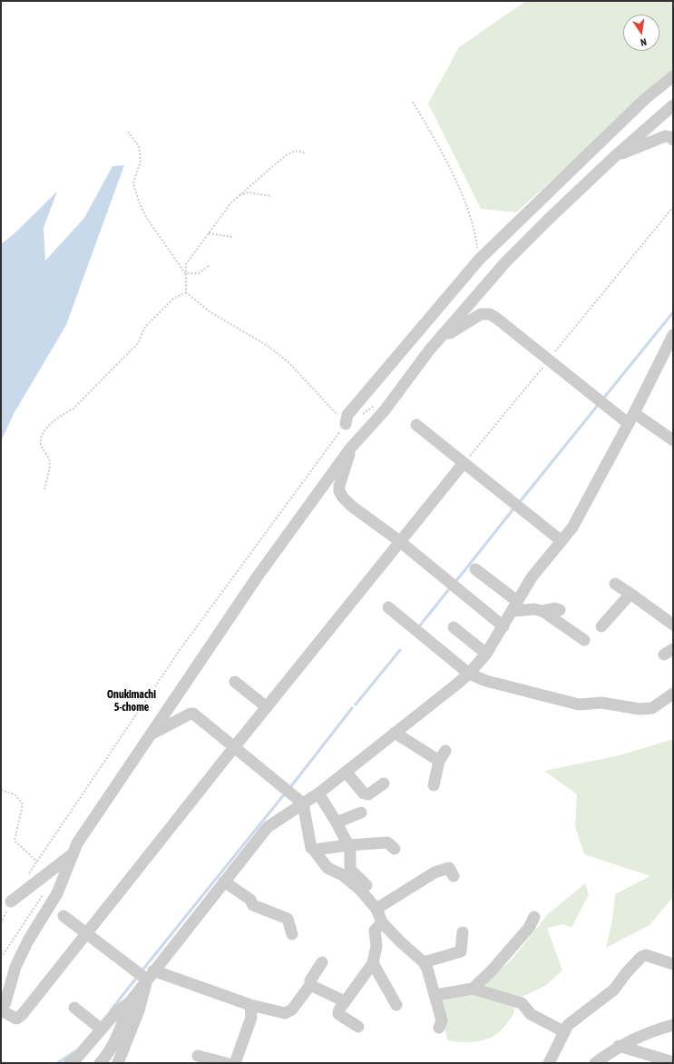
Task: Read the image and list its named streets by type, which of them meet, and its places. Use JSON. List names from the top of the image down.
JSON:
{
  "districts": ["Onukimachi 5-chome"],
  "north": "bottom"
}
